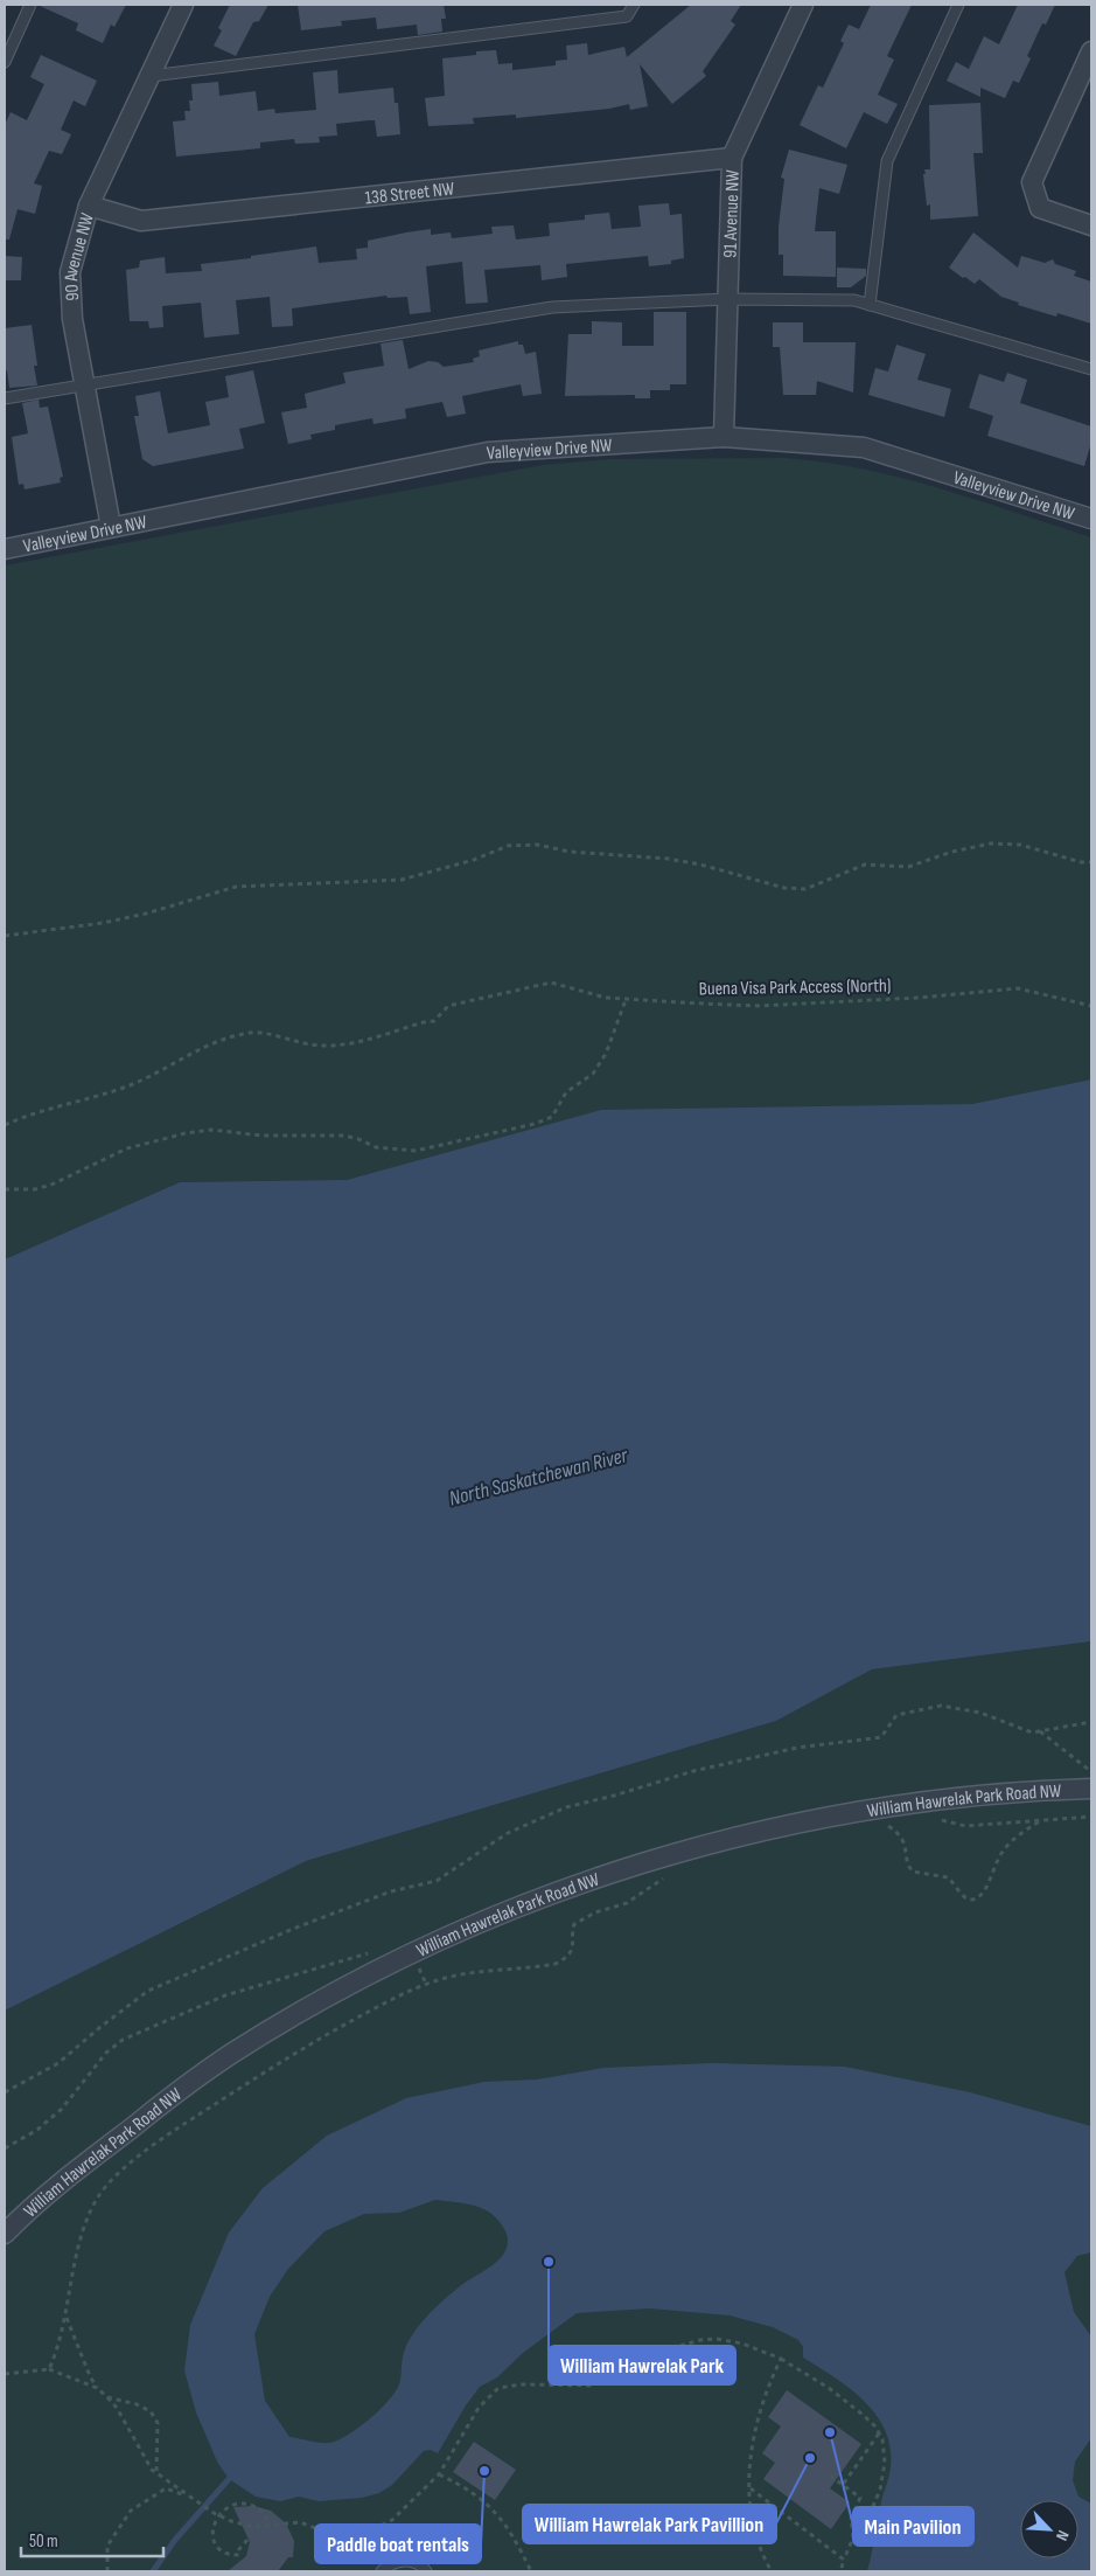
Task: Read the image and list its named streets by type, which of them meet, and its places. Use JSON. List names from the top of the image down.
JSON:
{
  "streets": {
    "street": [
      "138 Street NW",
      "91 Avenue NW",
      "90 Avenue NW",
      "Valleyview Drive NW",
      "William Hawrelak Park Road NW"
    ],
    "path": ["Buena Visa Park Access (North)"]
  },
  "crossings": [
    ["138 Street NW", "91 Avenue NW"],
    ["138 Street NW", "90 Avenue NW"],
    ["91 Avenue NW", "Valleyview Drive NW"],
    ["90 Avenue NW", "Valleyview Drive NW"]
  ],
  "water": ["North Saskatchewan River"],
  "places": [
    "William Hawrelak Park",
    "Main Pavilion",
    "William Hawrelak Park Pavillion",
    "Paddle boat rentals"
  ],
  "scale_bar": "50 m",
  "north": "bottom right"
}
